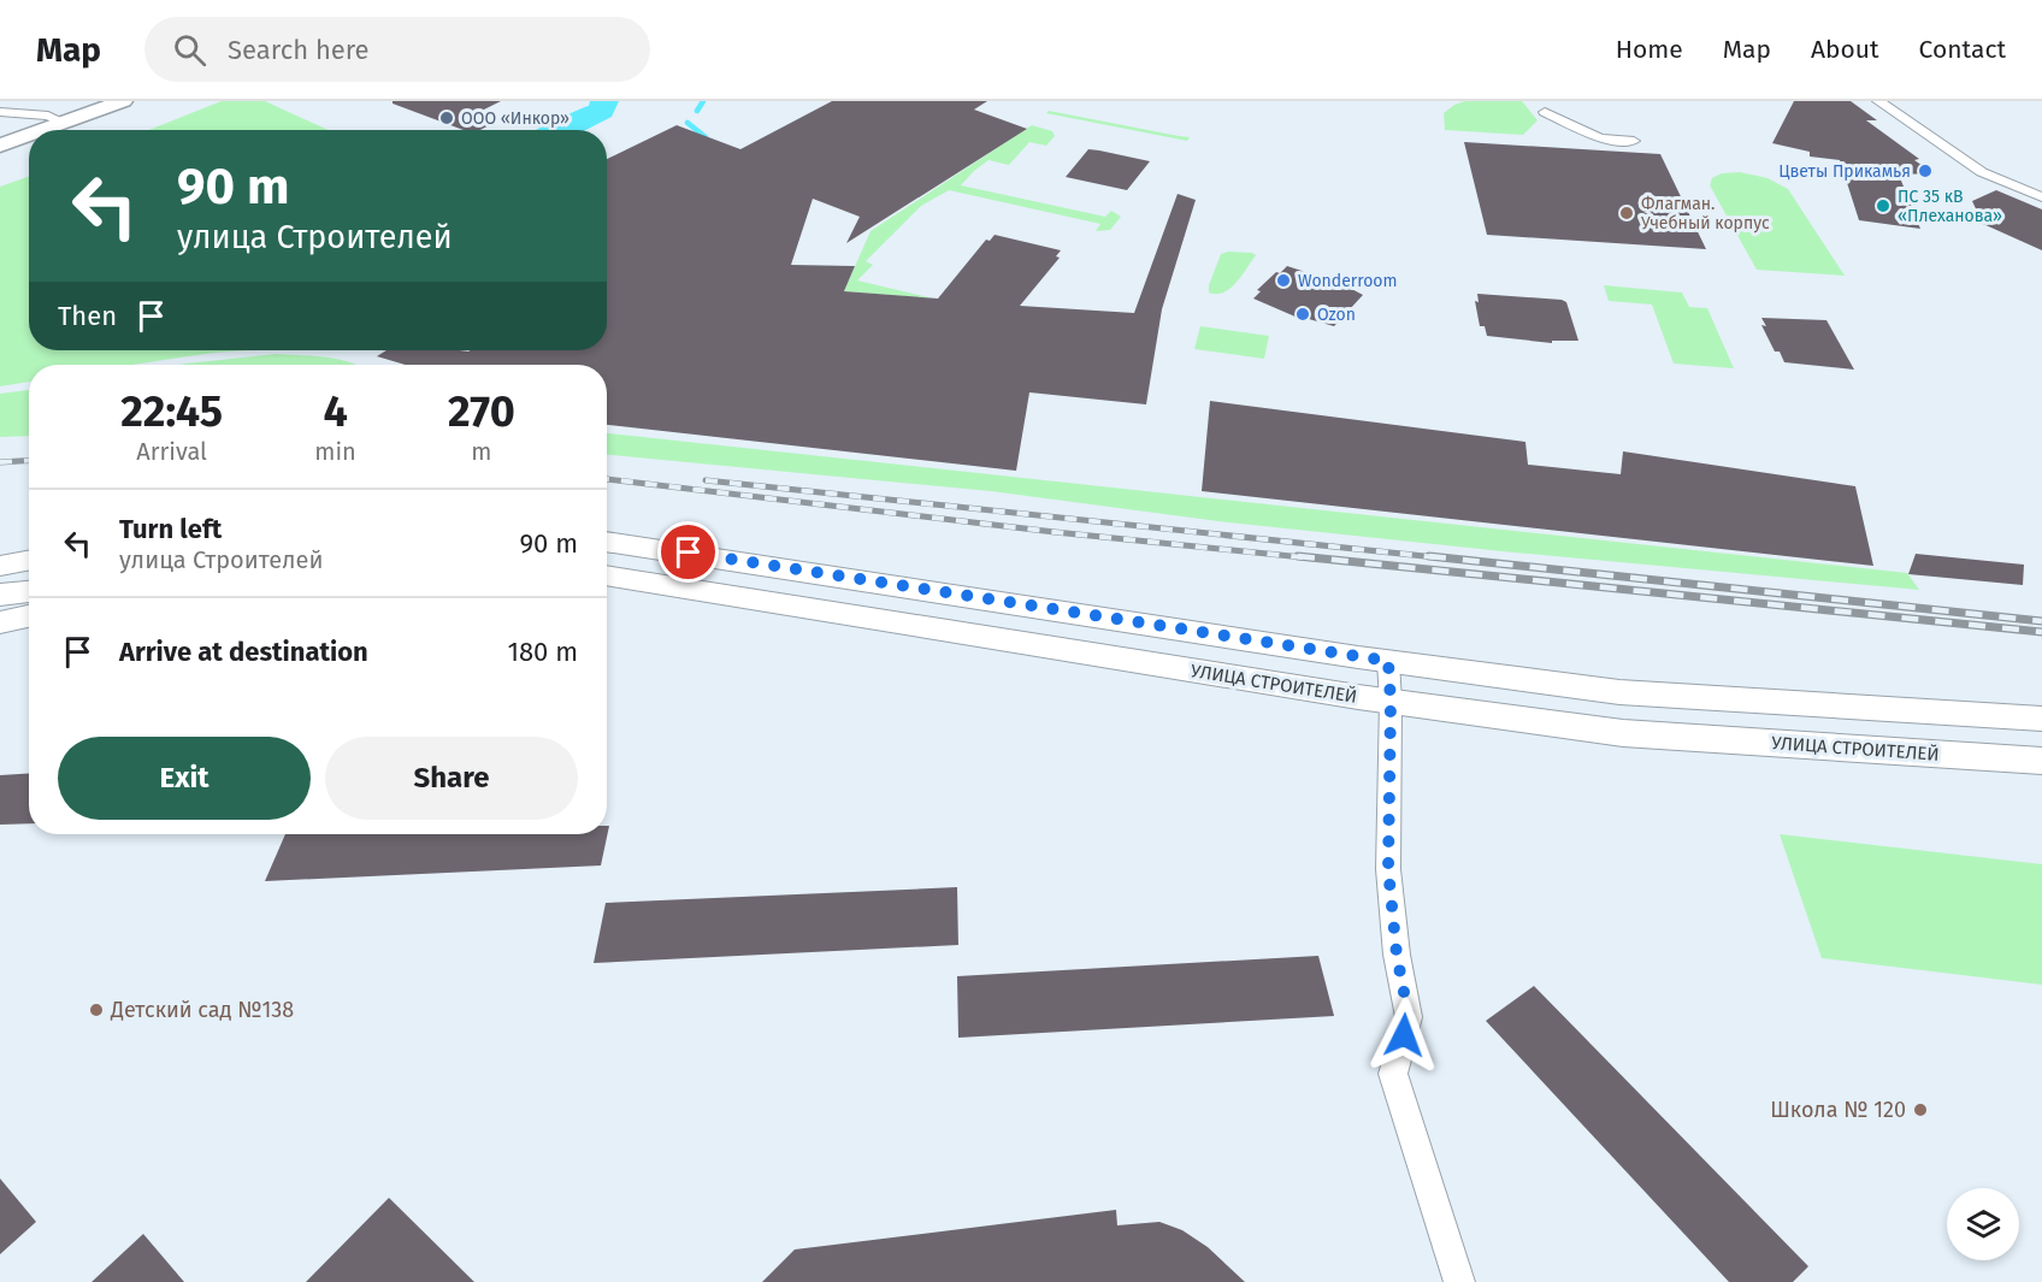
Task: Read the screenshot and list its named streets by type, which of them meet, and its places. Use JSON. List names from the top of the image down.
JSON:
{
  "streets": {
    "main road": ["УЛИЦА СТРОИТЕЛЕЙ"]
  },
  "places": [
    "ООО «Инкор»",
    "Цветы Прикамья",
    "ПС 35 кВ «Плеханова»",
    "Флагман. Учебный корпус",
    "Wonderroom",
    "Ozon",
    "Детский сад №138",
    "Школа № 120"
  ],
  "page": {
    "header": "Map",
    "search": "Search here",
    "nav": [
      "Home",
      "Map",
      "About",
      "Contact"
    ],
    "turn": ["90 m", "улица Строителей"],
    "then": "Then",
    "eta": [
      "22:45",
      "Arrival",
      "4",
      "min",
      "270",
      "m"
    ],
    "list": [
      {
        "name": "Turn left",
        "note": "улица Строителей",
        "value": "90 m"
      },
      {
        "name": "Arrive at destination",
        "value": "180 m"
      }
    ],
    "buttons": ["Exit", "Share"]
  }
}
